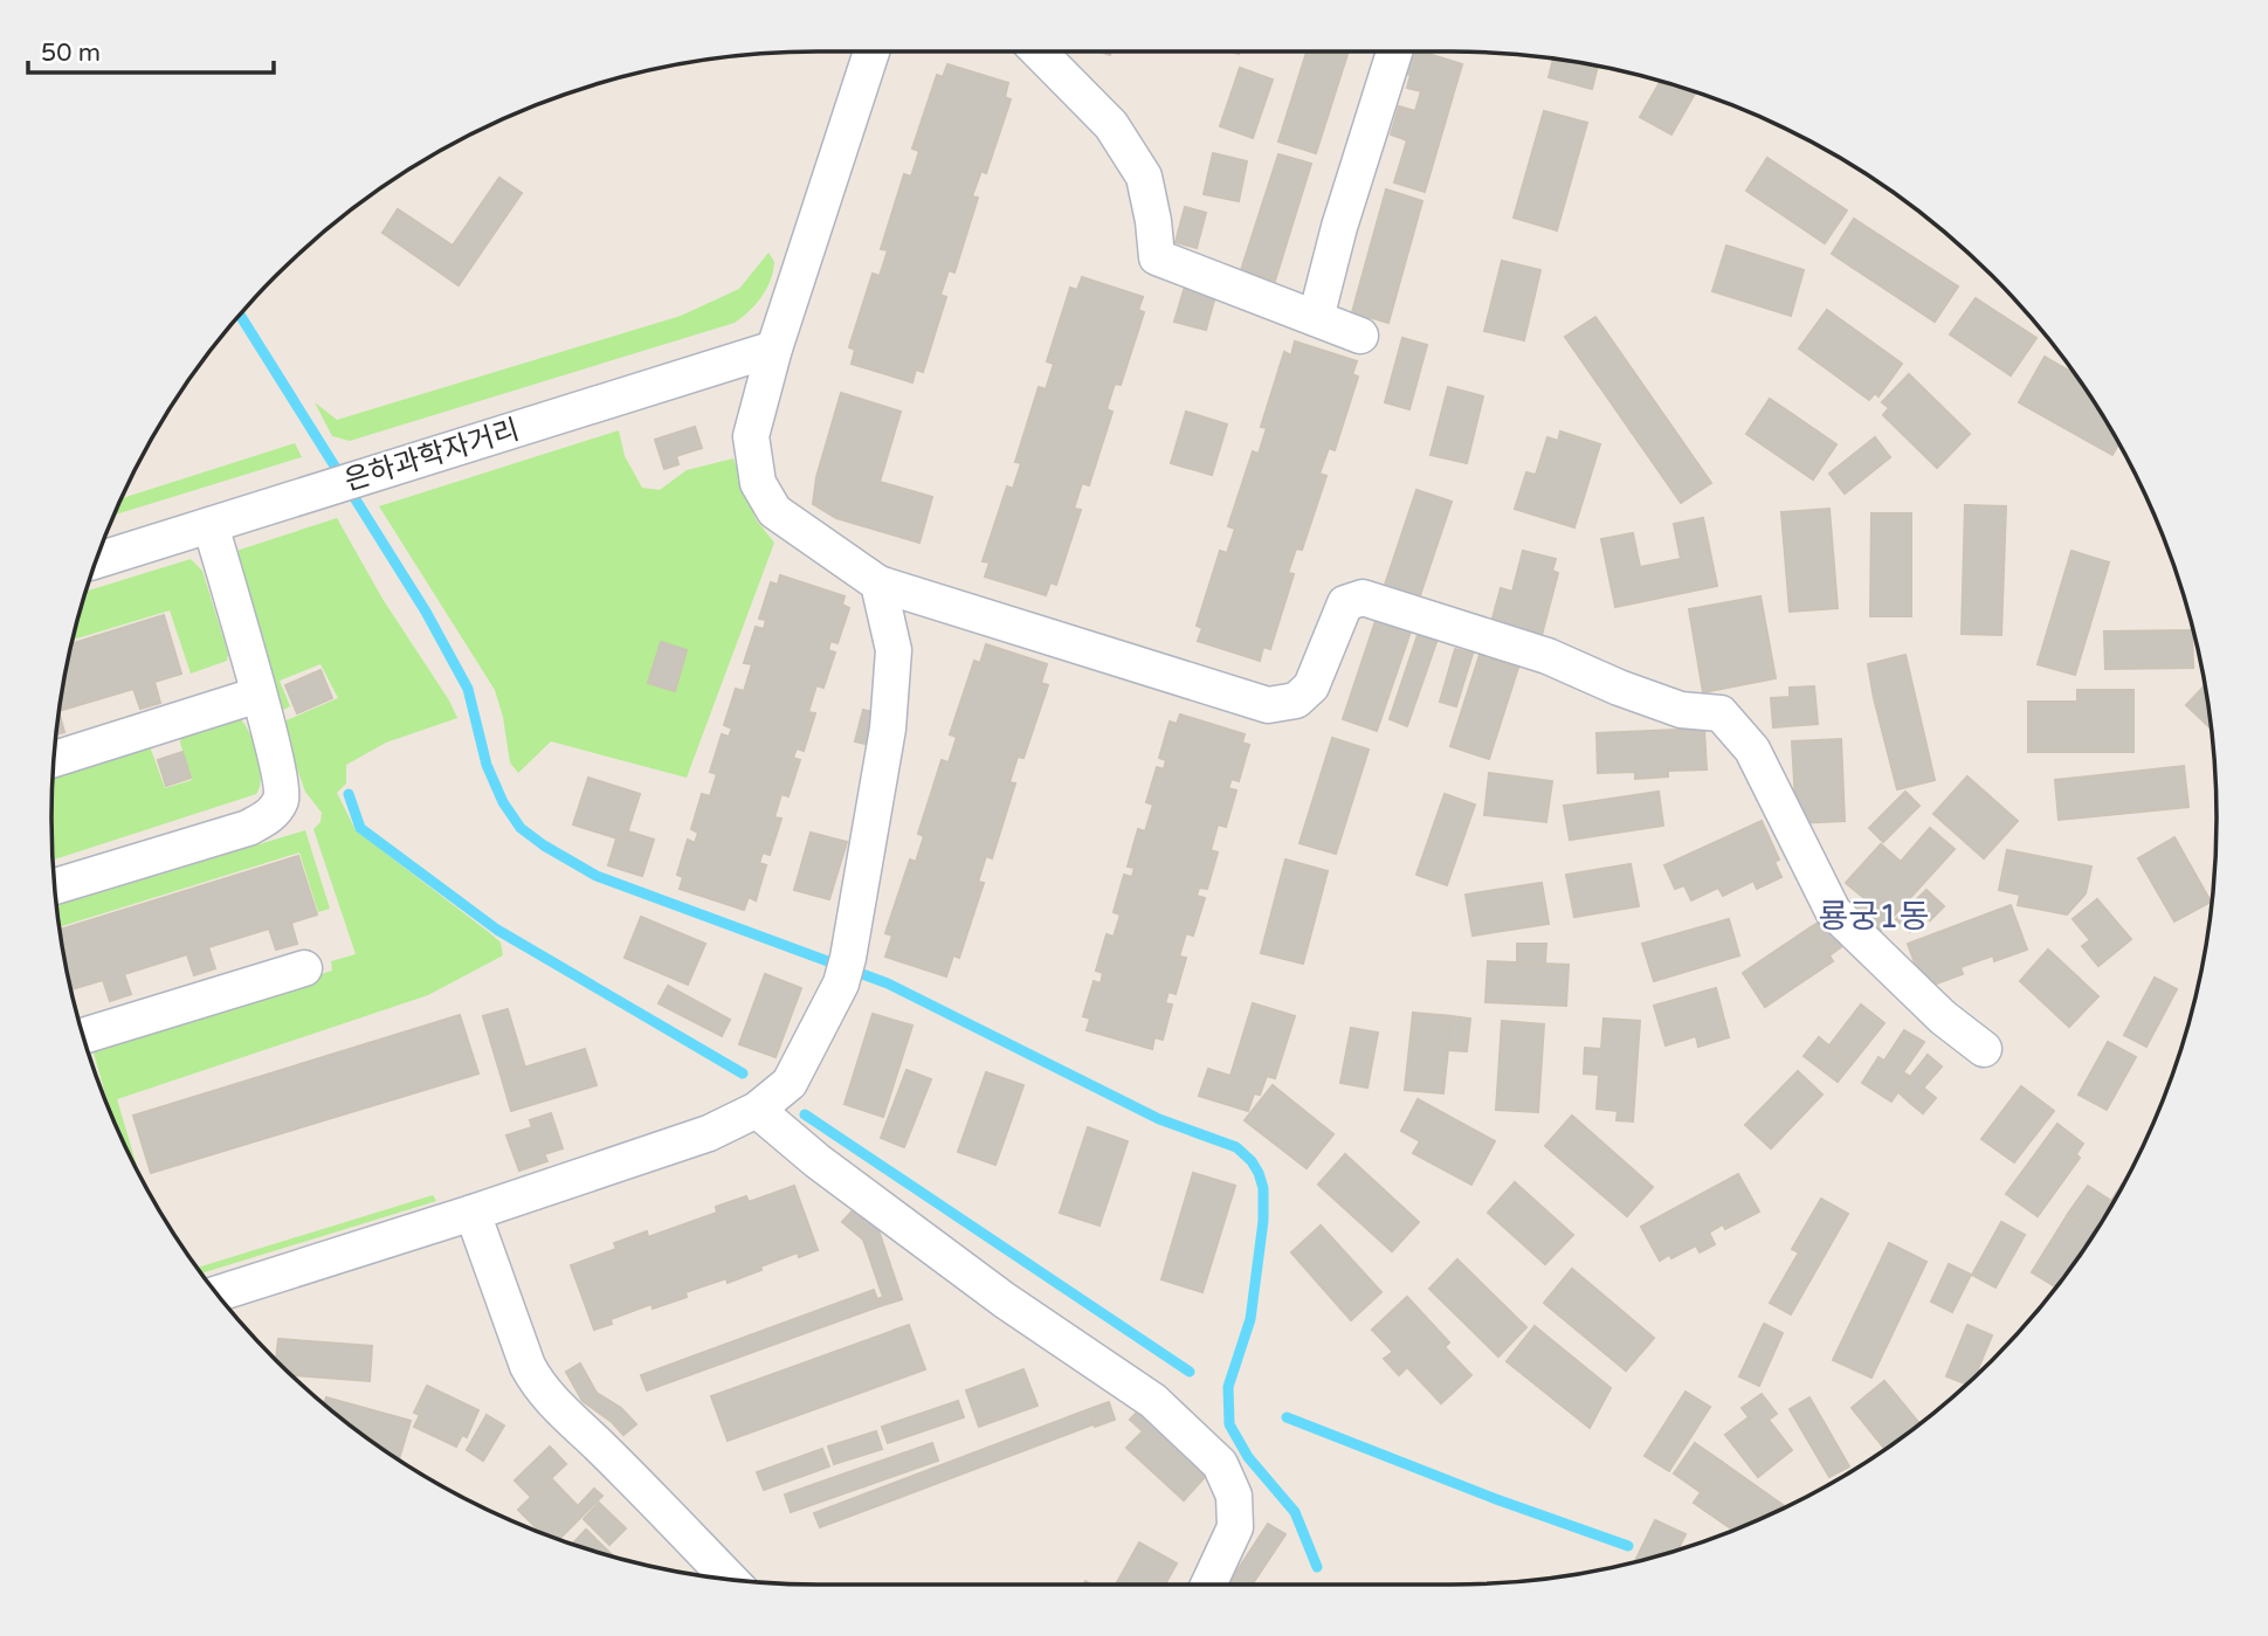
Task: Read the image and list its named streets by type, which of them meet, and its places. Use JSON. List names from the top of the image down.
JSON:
{
  "streets": {
    "street": ["은하과학자거리"]
  },
  "districts": ["룡궁1동"],
  "scale_bar": "50 m"
}
